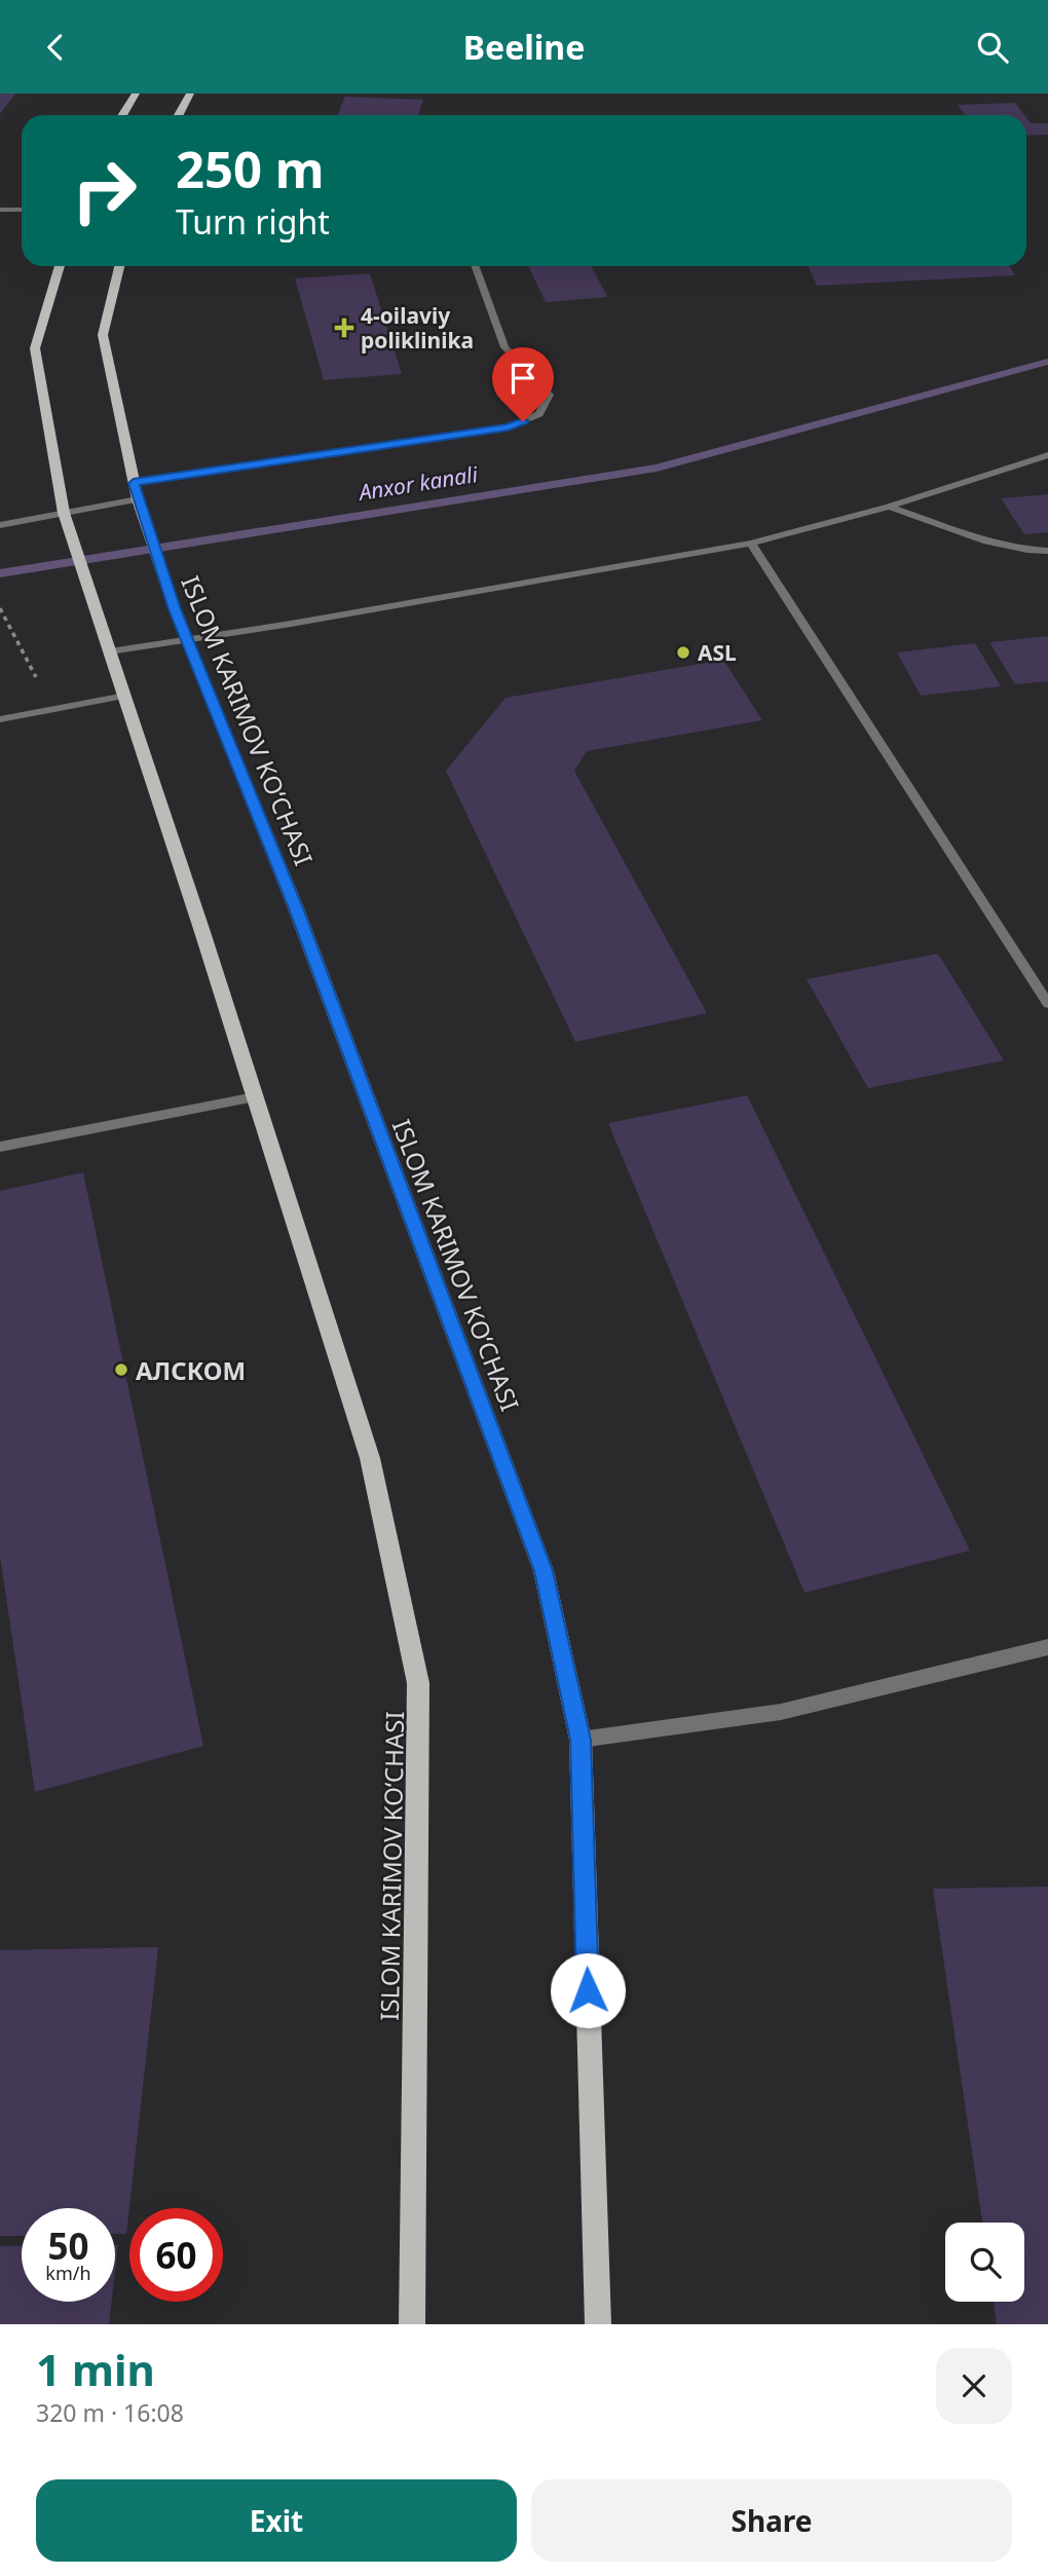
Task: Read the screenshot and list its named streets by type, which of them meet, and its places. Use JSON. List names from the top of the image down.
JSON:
{
  "streets": {
    "main road": ["ISLOM KARIMOV KO‘CHASI"]
  },
  "water": ["Anxor kanali"],
  "places": {
    "health": ["4-oilaviy poliklinika"],
    "other": ["ASL", "АЛСКОМ"]
  },
  "page": {
    "header": "Beeline",
    "turn": ["250 m", "Turn right"],
    "speed": "50 km/h",
    "limit": "60",
    "heading": ["1 min", "320 m · 16:08"],
    "buttons": ["Exit", "Share"]
  }
}
